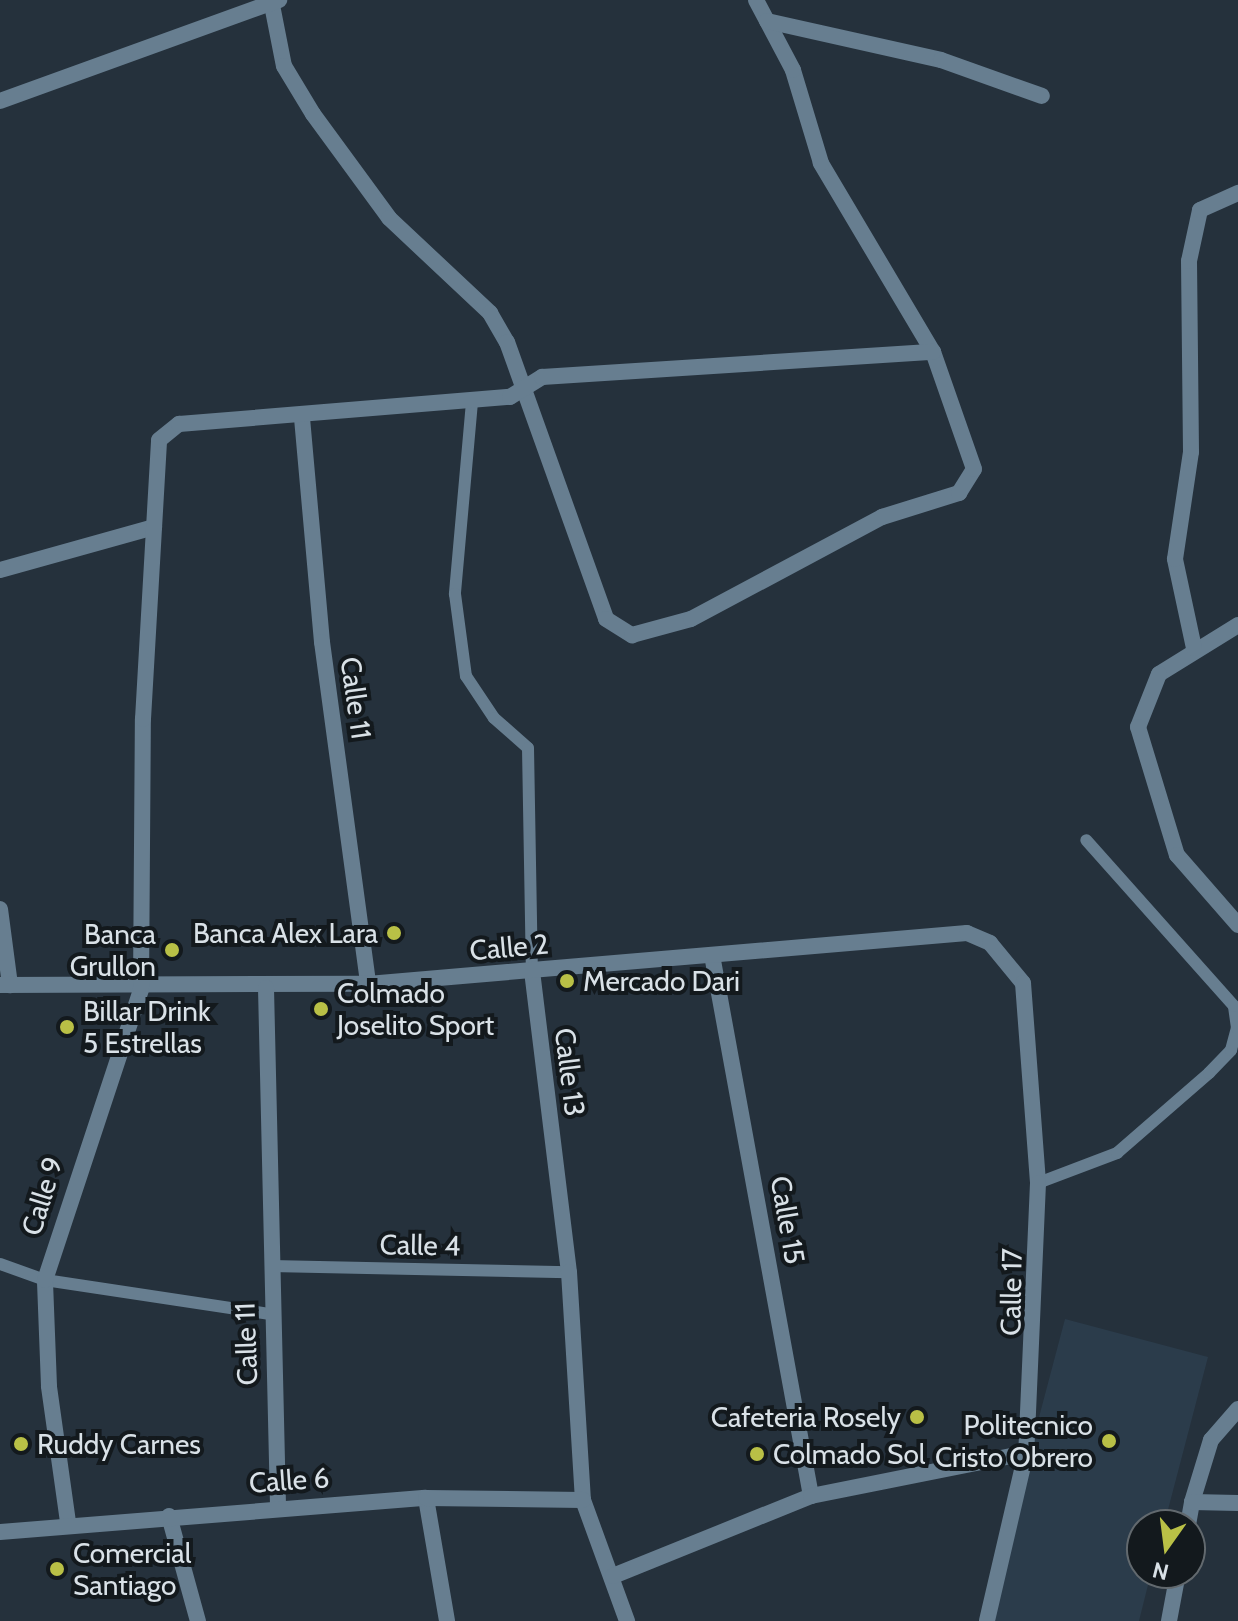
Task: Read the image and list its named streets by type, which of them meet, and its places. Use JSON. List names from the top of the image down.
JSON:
{
  "streets": {
    "street": [
      "Calle 11",
      "Calle 2",
      "Calle 13",
      "Calle 9",
      "Calle 15",
      "Calle 17",
      "Calle 6"
    ],
    "lane": ["Calle 4"]
  },
  "crossings": [
    ["Calle 11", "Calle 2"],
    ["Calle 11", "Calle 9"],
    ["Calle 11", "Calle 4"],
    ["Calle 11", "Calle 6"],
    ["Calle 2", "Calle 13"],
    ["Calle 2", "Calle 9"],
    ["Calle 2", "Calle 15"],
    ["Calle 2", "Calle 17"],
    ["Calle 13", "Calle 4"],
    ["Calle 13", "Calle 6"],
    ["Calle 9", "Calle 6"]
  ],
  "places": [
    "Banca Alex Lara",
    "Banca Grullon",
    "Mercado Dari",
    "Colmado Joselito Sport",
    "Billar Drink 5 Estrellas",
    "Cafeteria Rosely",
    "Politecnico Cristo Obrero",
    "Ruddy Carnes",
    "Colmado Sol",
    "Comercial Santiago"
  ],
  "north": "bottom"
}
